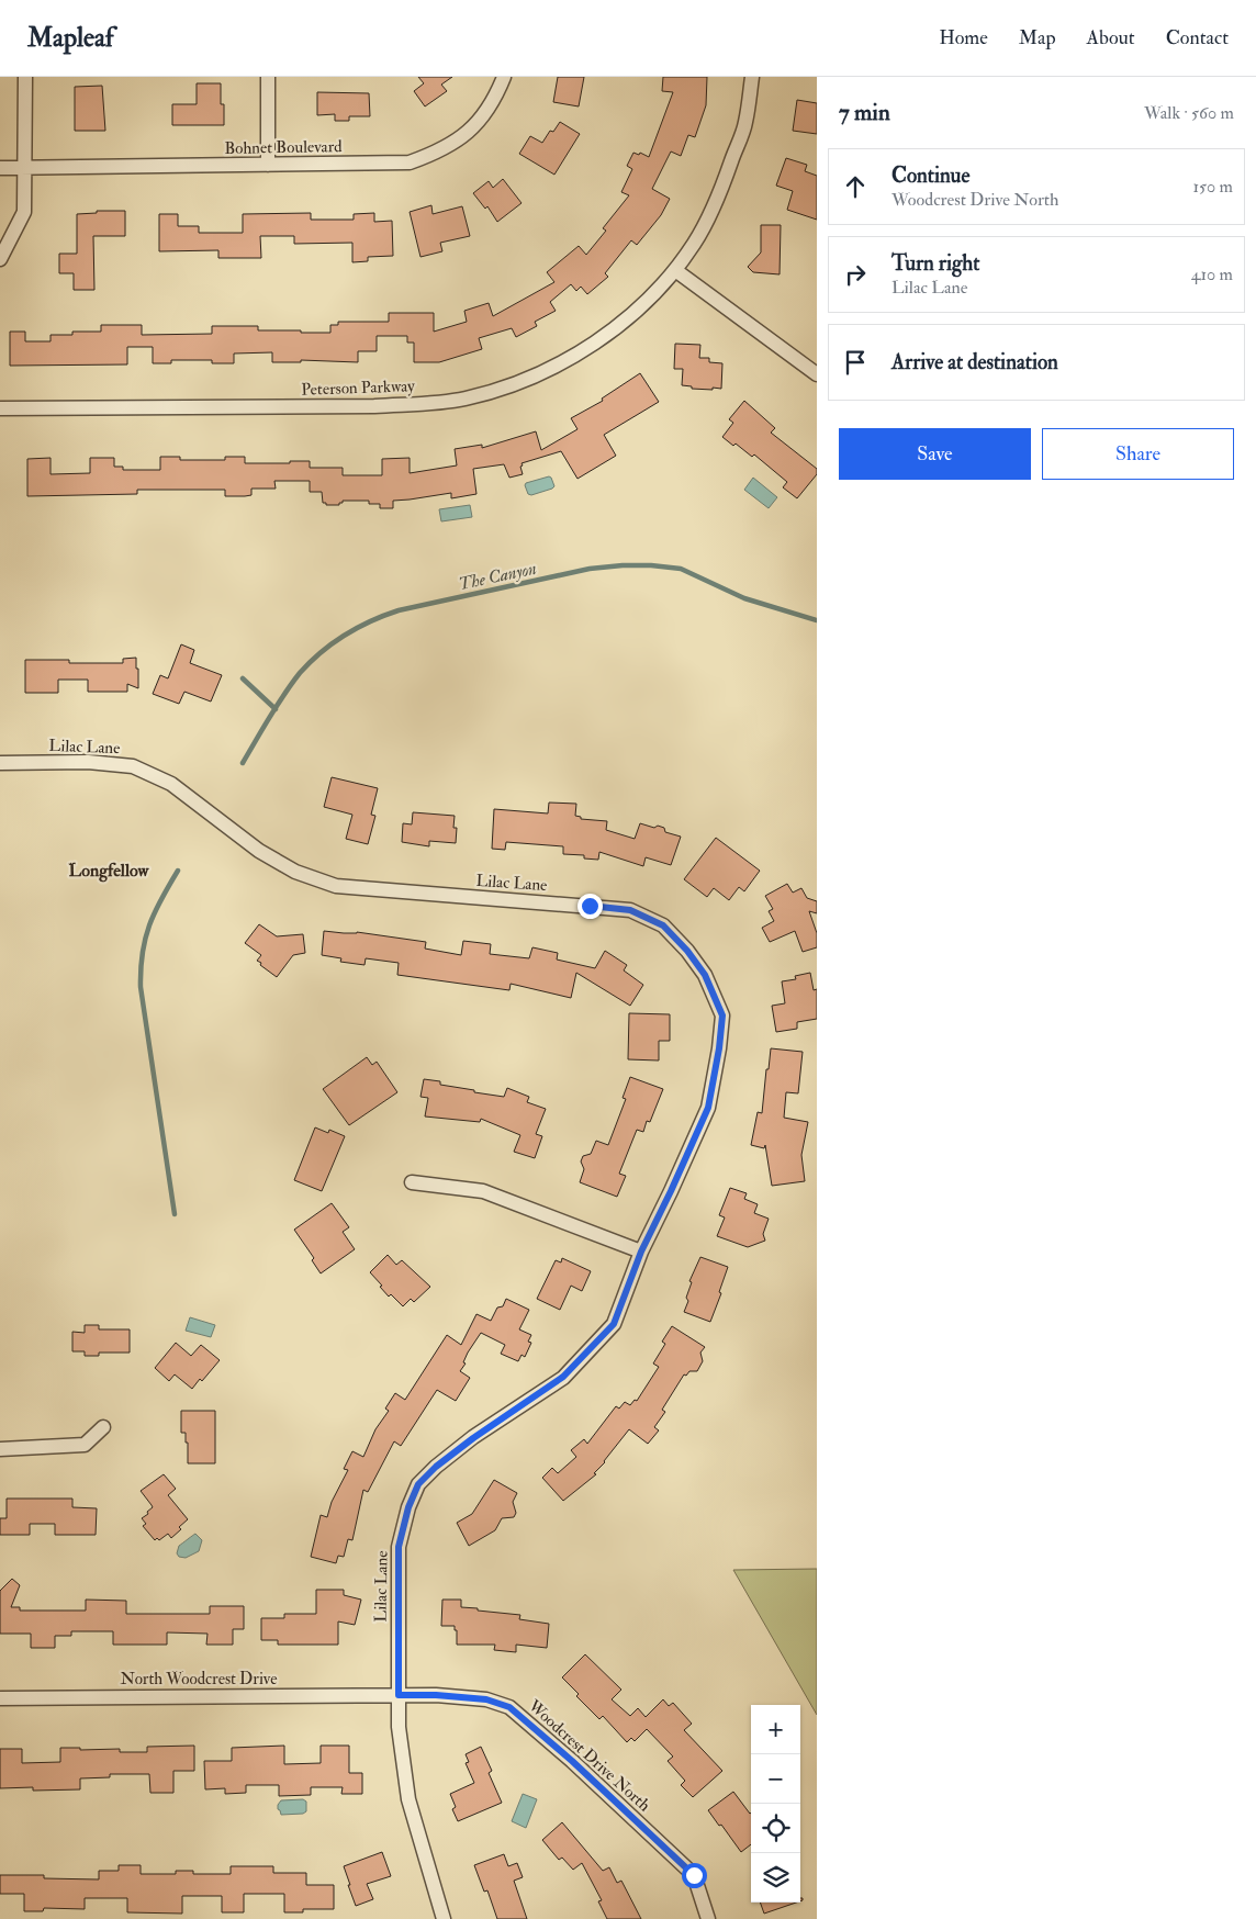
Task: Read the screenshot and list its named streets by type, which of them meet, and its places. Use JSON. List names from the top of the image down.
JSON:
{
  "streets": {
    "street": [
      "Bohnet Boulevard",
      "Peterson Parkway",
      "Lilac Lane",
      "North Woodcrest Drive",
      "Woodcrest Drive North"
    ]
  },
  "crossings": [
    ["Lilac Lane", "North Woodcrest Drive"],
    ["Lilac Lane", "Woodcrest Drive North"],
    ["North Woodcrest Drive", "Woodcrest Drive North"]
  ],
  "districts": ["Longfellow"],
  "water": ["The Canyon"],
  "page": {
    "header": "Mapleaf",
    "nav": [
      "Home",
      "Map",
      "About",
      "Contact"
    ],
    "heading": ["7 min", "Walk · 560 m"],
    "list": [
      ["Continue", "Woodcrest Drive North", "150 m"],
      ["Turn right", "Lilac Lane", "410 m"],
      "Arrive at destination"
    ],
    "buttons": ["Save", "Share"],
    "map_buttons": ["+", "−"]
  }
}
